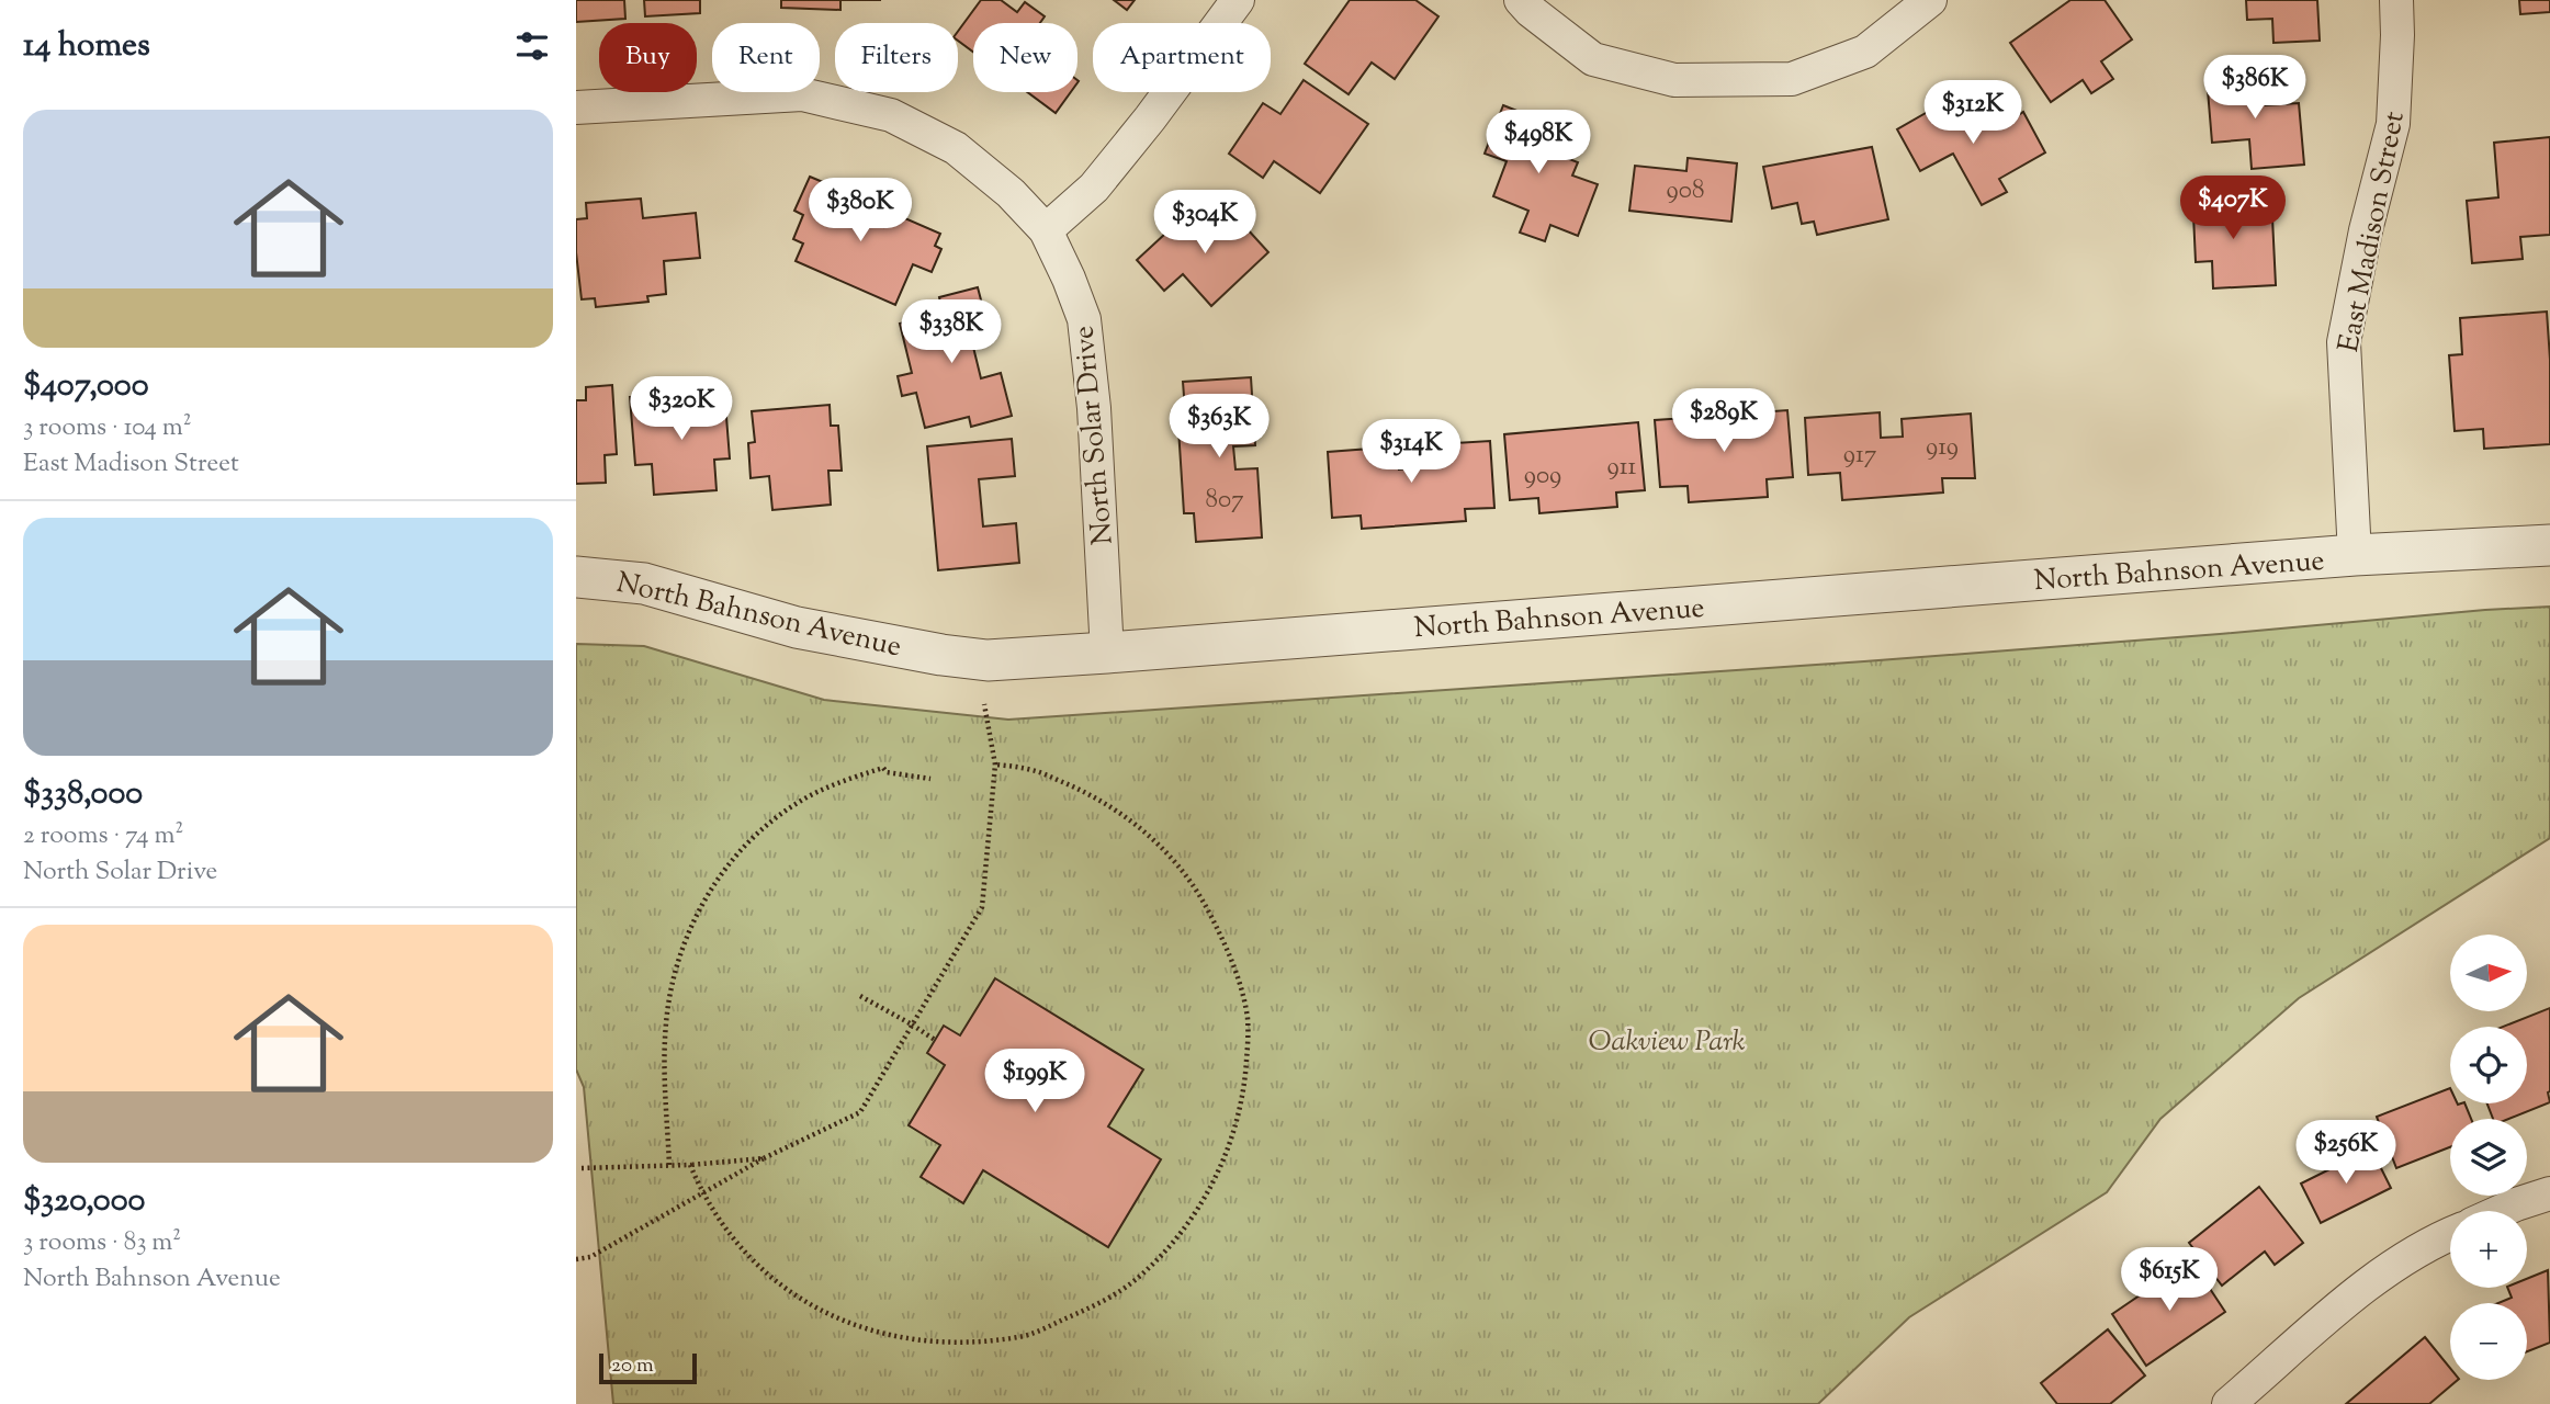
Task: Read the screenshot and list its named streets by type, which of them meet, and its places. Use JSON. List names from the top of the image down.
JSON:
{
  "streets": {
    "street": ["East Madison Street", "North Solar Drive", "North Bahnson Avenue"]
  },
  "crossings": [
    ["East Madison Street", "North Bahnson Avenue"],
    ["North Solar Drive", "North Bahnson Avenue"]
  ],
  "parks": ["Oakview Park"],
  "house_numbers": [
    "908",
    "919",
    "917",
    "911",
    "909",
    "807"
  ],
  "scale_bar": "20 m",
  "north": "right",
  "page": {
    "heading": "14 homes",
    "chip": [
      "Buy",
      "Rent",
      "Filters",
      "New",
      "Apartment"
    ],
    "price": [
      "$386K",
      "$312K",
      "$498K",
      "$407K",
      "$380K",
      "$304K",
      "$338K",
      "$320K",
      "$289K",
      "$363K",
      "$314K",
      "$199K",
      "$256K",
      "$615K"
    ],
    "list": [
      {
        "name": "$407,000",
        "note": "3 rooms · 104 m² · East Madison Street"
      },
      {
        "name": "$338,000",
        "note": "2 rooms · 74 m² · North Solar Drive"
      },
      {
        "name": "$320,000",
        "note": "3 rooms · 83 m² · North Bahnson Avenue"
      }
    ],
    "map_buttons": ["+", "−"],
    "scale": "20 m"
  }
}
